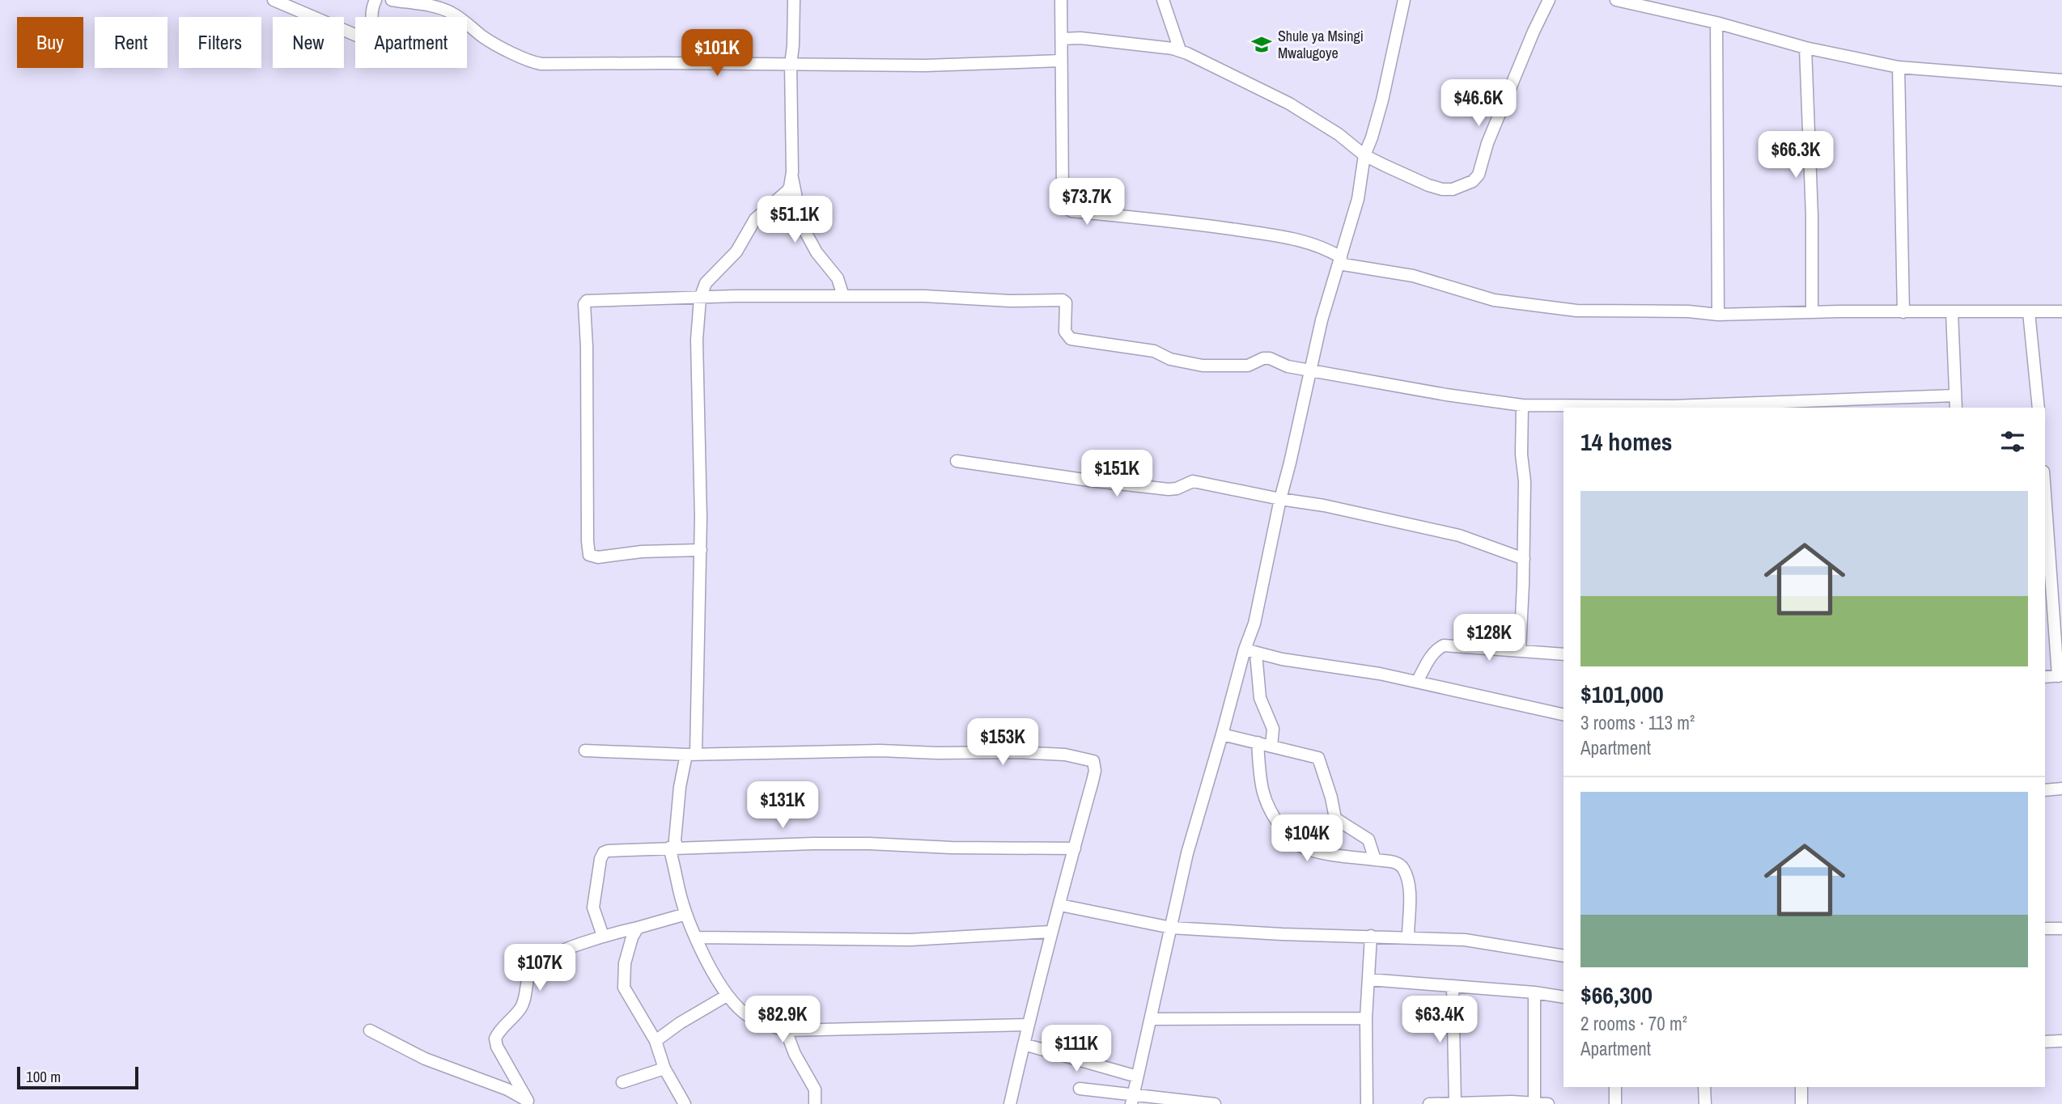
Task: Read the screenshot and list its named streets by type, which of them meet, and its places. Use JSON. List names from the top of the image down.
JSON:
{
  "places": {
    "school or university": ["Shule ya Msingi Mwalugoye"]
  },
  "scale_bar": "100 m",
  "page": {
    "chip": [
      "Buy",
      "Rent",
      "Filters",
      "New",
      "Apartment"
    ],
    "price": [
      "$101K",
      "$46.6K",
      "$66.3K",
      "$73.7K",
      "$51.1K",
      "$151K",
      "$128K",
      "$153K",
      "$131K",
      "$104K",
      "$107K",
      "$82.9K",
      "$63.4K",
      "$111K"
    ],
    "heading": "14 homes",
    "list": [
      {
        "name": "$101,000",
        "note": "3 rooms · 113 m² · Apartment"
      },
      {
        "name": "$66,300",
        "note": "2 rooms · 70 m² · Apartment"
      }
    ],
    "scale": "100 m"
  }
}
